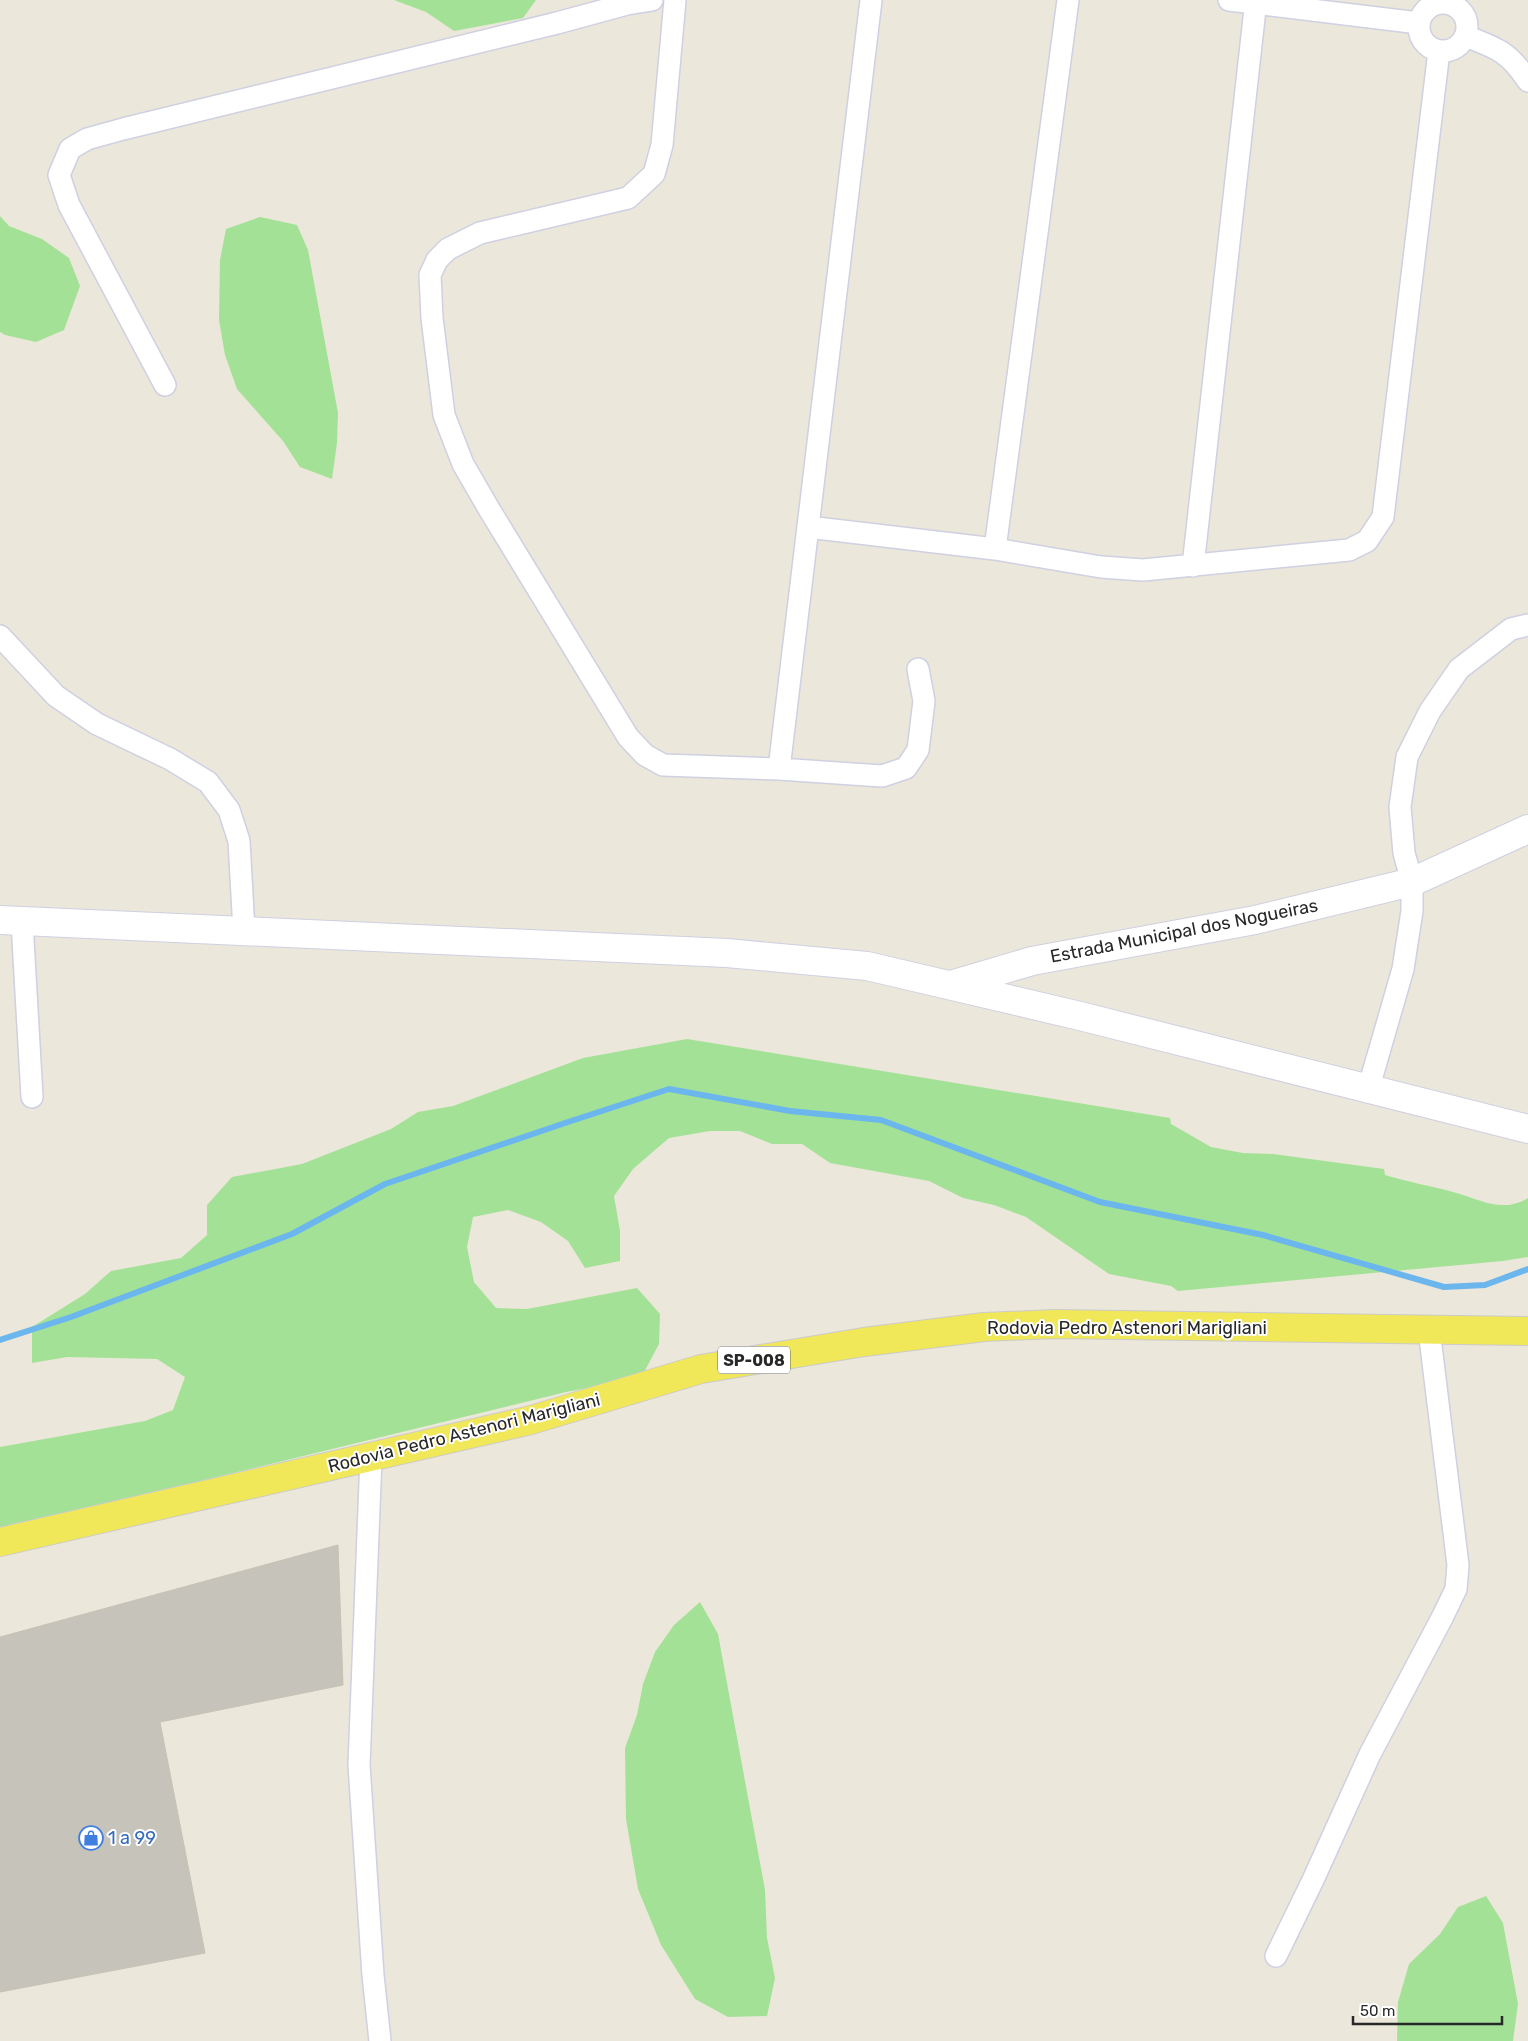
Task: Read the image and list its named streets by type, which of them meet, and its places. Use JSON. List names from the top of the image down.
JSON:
{
  "streets": {
    "main road": ["Rodovia Pedro Astenori Marigliani", "SP-008"],
    "street": ["Estrada Municipal dos Nogueiras"]
  },
  "places": {
    "shop": ["1 a 99"]
  },
  "scale_bar": "50 m"
}
